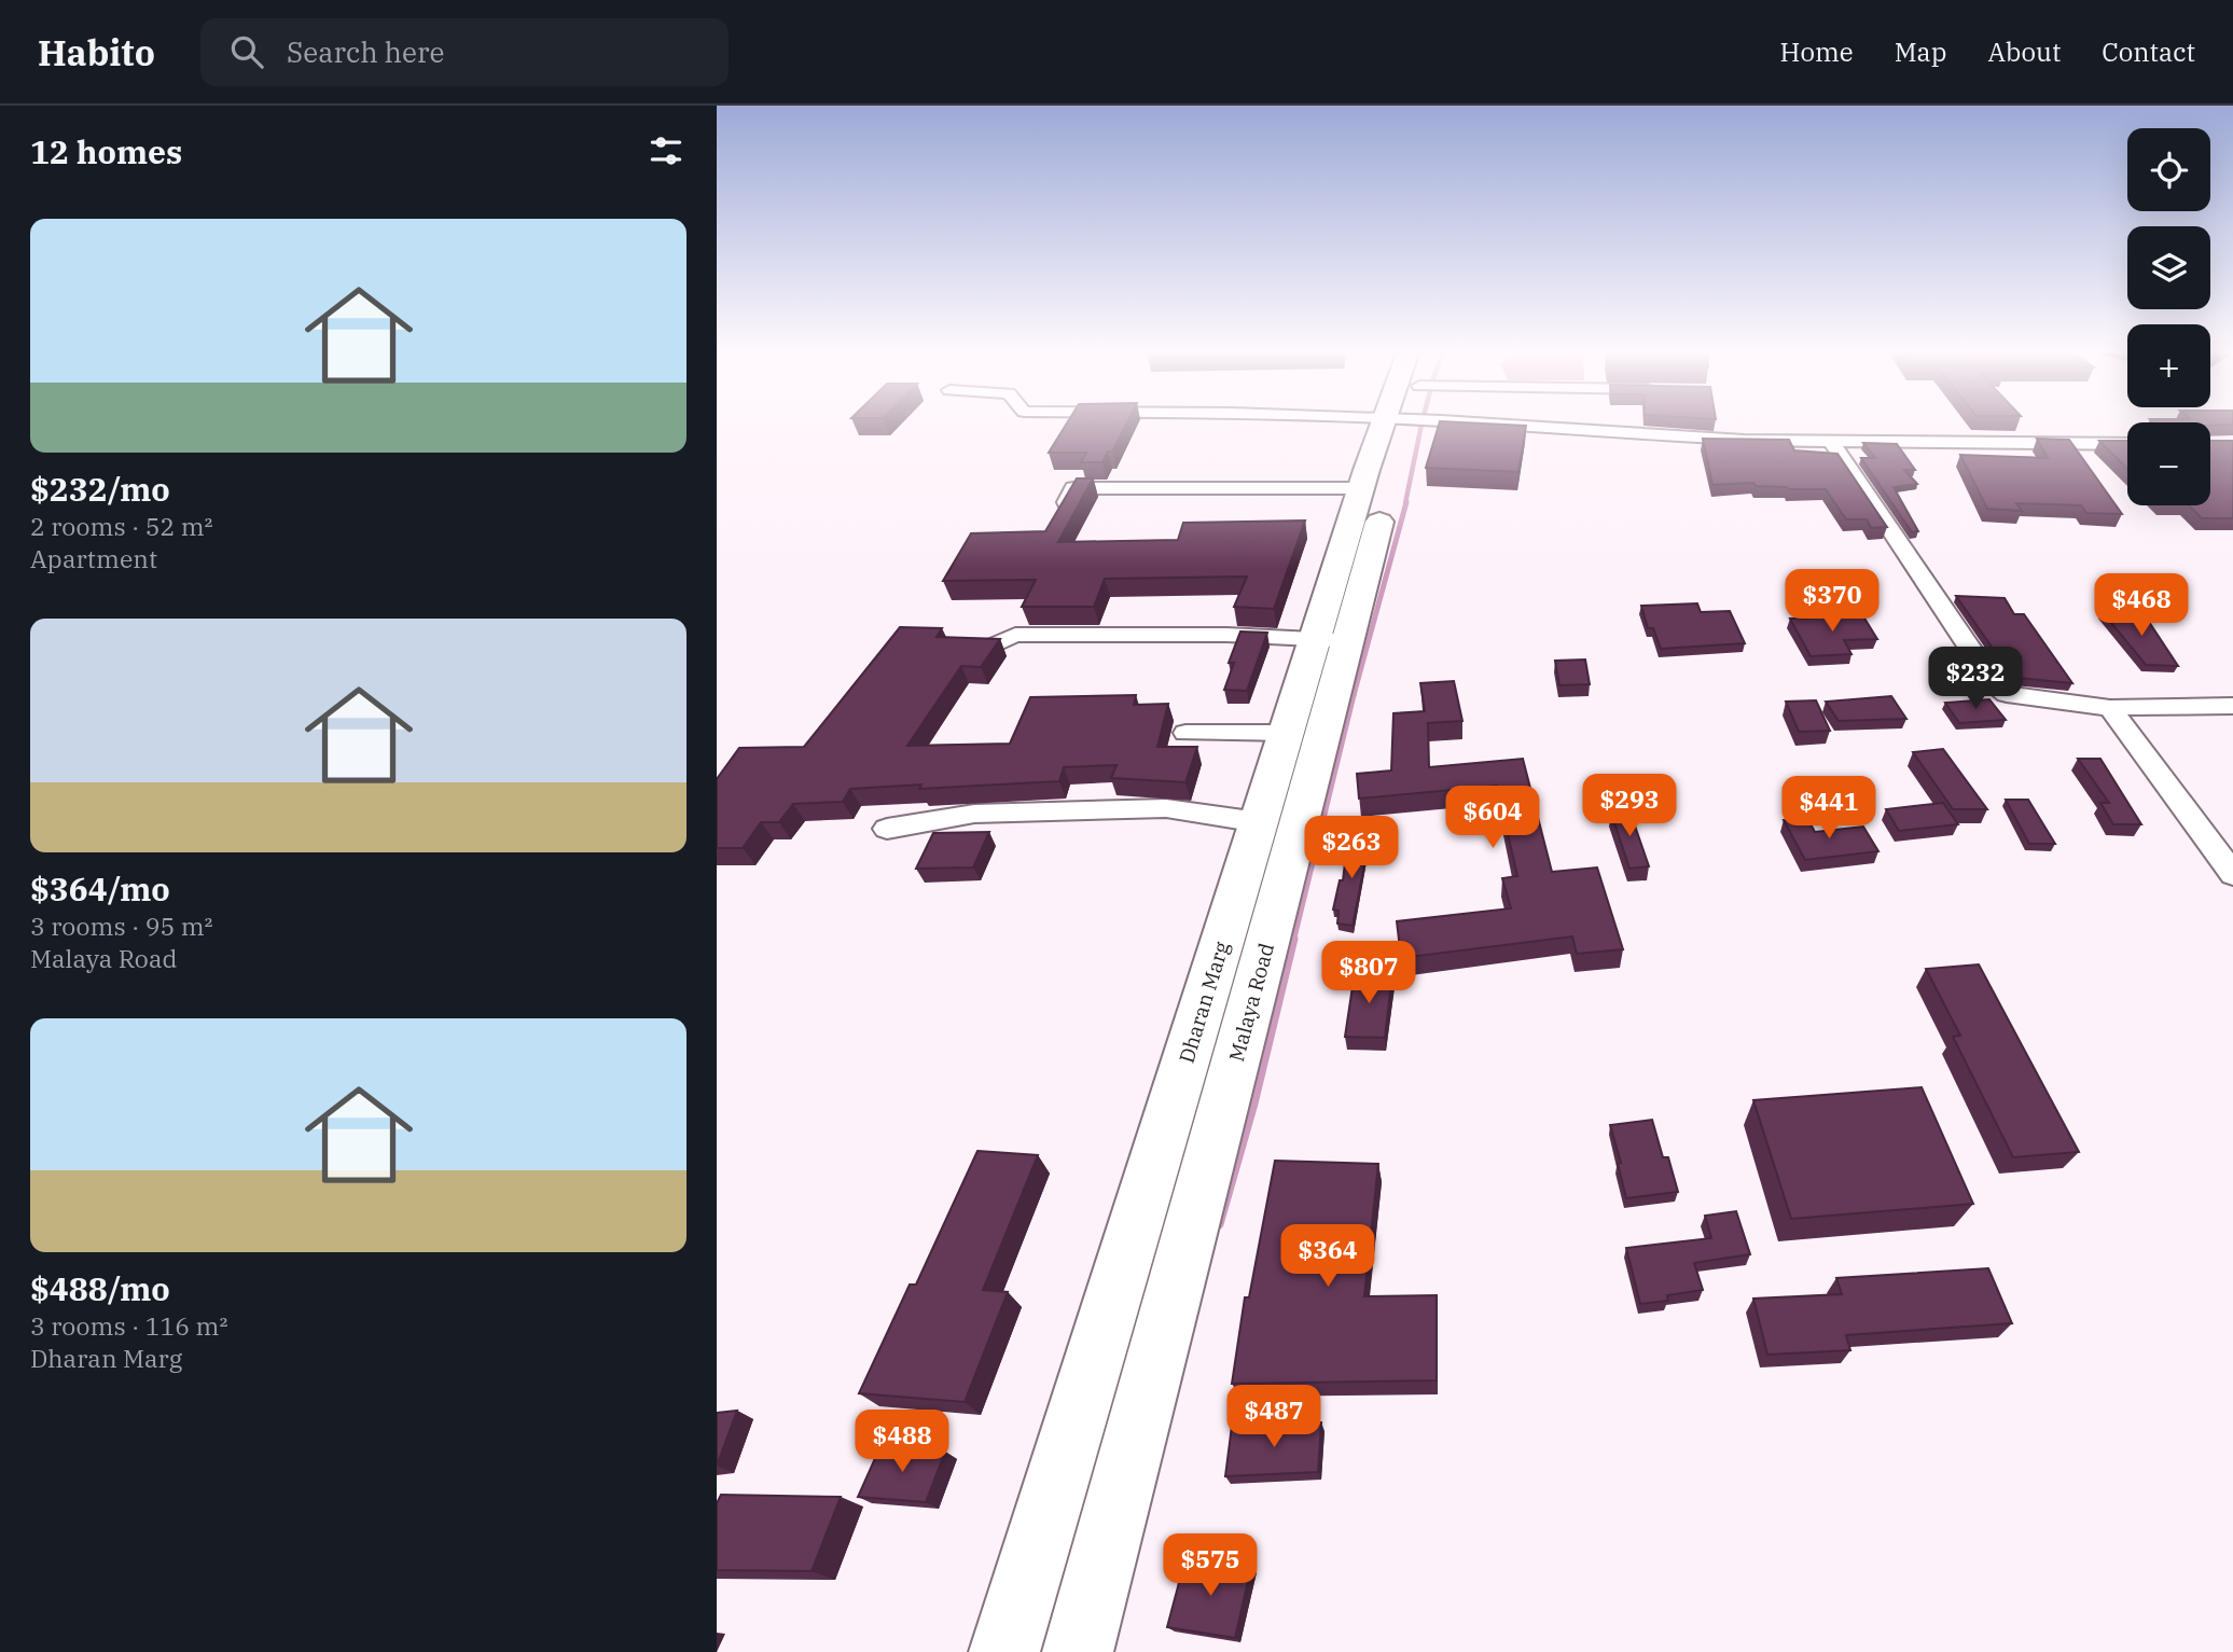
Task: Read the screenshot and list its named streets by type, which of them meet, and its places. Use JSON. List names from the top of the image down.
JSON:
{
  "streets": {
    "main road": ["Dharan Marg", "Malaya Road"]
  },
  "crossings": [
    ["Dharan Marg", "Malaya Road"]
  ],
  "page": {
    "header": "Habito",
    "search": "Search here",
    "nav": [
      "Home",
      "Map",
      "About",
      "Contact"
    ],
    "heading": "12 homes",
    "map_buttons": ["+", "−"],
    "list": [
      {
        "name": "$232/mo",
        "note": "2 rooms · 52 m² · Apartment"
      },
      {
        "name": "$364/mo",
        "note": "3 rooms · 95 m² · Malaya Road"
      },
      {
        "name": "$488/mo",
        "note": "3 rooms · 116 m² · Dharan Marg"
      }
    ],
    "price": [
      "$370",
      "$468",
      "$232",
      "$293",
      "$441",
      "$604",
      "$263",
      "$807",
      "$364",
      "$487",
      "$488",
      "$575"
    ]
  }
}
